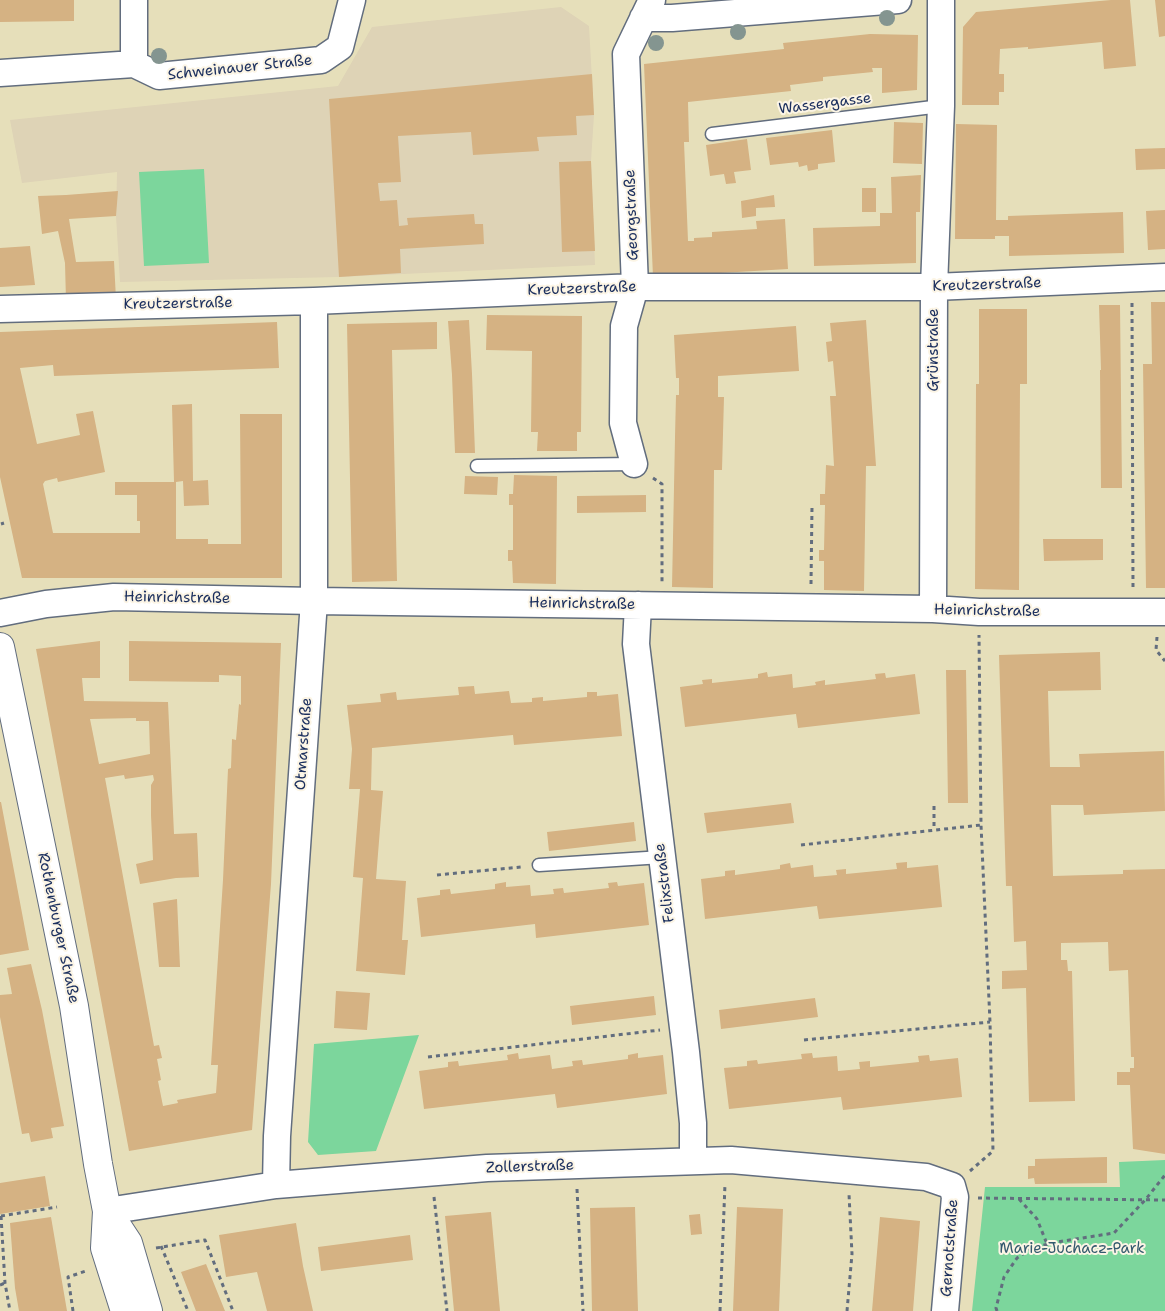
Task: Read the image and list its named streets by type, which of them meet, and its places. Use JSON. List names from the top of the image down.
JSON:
{
  "streets": {
    "main road": ["Rothenburger Straße"],
    "street": [
      "Schweinauer Straße",
      "Georgstraße",
      "Kreutzerstraße",
      "Grünstraße",
      "Heinrichstraße",
      "Otmarstraße",
      "Felixstraße",
      "Zollerstraße",
      "Gernotstraße"
    ],
    "lane": ["Wassergasse"]
  },
  "crossings": [
    ["Wassergasse", "Grünstraße"],
    ["Georgstraße", "Kreutzerstraße"],
    ["Kreutzerstraße", "Grünstraße"],
    ["Kreutzerstraße", "Otmarstraße"],
    ["Grünstraße", "Heinrichstraße"],
    ["Heinrichstraße", "Otmarstraße"],
    ["Heinrichstraße", "Felixstraße"],
    ["Otmarstraße", "Zollerstraße"],
    ["Felixstraße", "Zollerstraße"],
    ["Rothenburger Straße", "Zollerstraße"],
    ["Zollerstraße", "Gernotstraße"]
  ],
  "parks": ["Marie-Juchacz-Park"]
}
